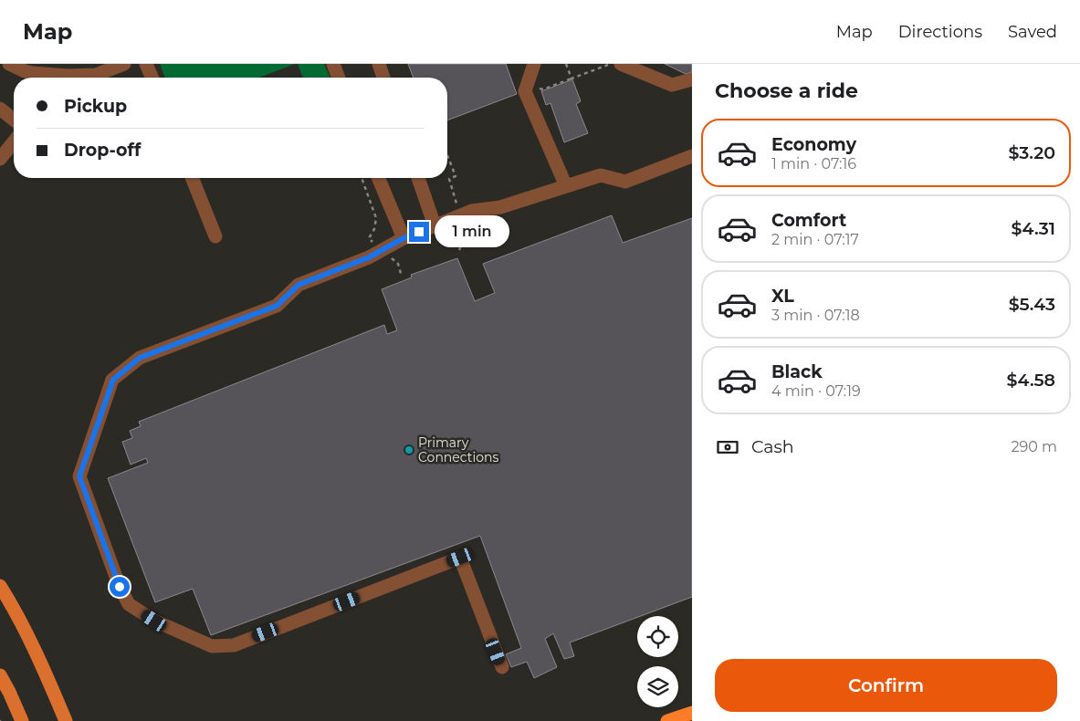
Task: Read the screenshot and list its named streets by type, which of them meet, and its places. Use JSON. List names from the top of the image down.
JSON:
{
  "places": ["Primary Connections"],
  "page": {
    "header": "Map",
    "nav": ["Map", "Directions", "Saved"],
    "heading": "Choose a ride",
    "banner": ["Pickup", "Drop-off"],
    "list": [
      {
        "name": "Economy",
        "note": "1 min · 07:16",
        "value": "$3.20"
      },
      {
        "name": "Comfort",
        "note": "2 min · 07:17",
        "value": "$4.31"
      },
      {
        "name": "XL",
        "note": "3 min · 07:18",
        "value": "$5.43"
      },
      {
        "name": "Black",
        "note": "4 min · 07:19",
        "value": "$4.58"
      }
    ],
    "bubble": "1 min",
    "pay": ["Cash", "290 m"],
    "buttons": "Confirm"
  }
}
